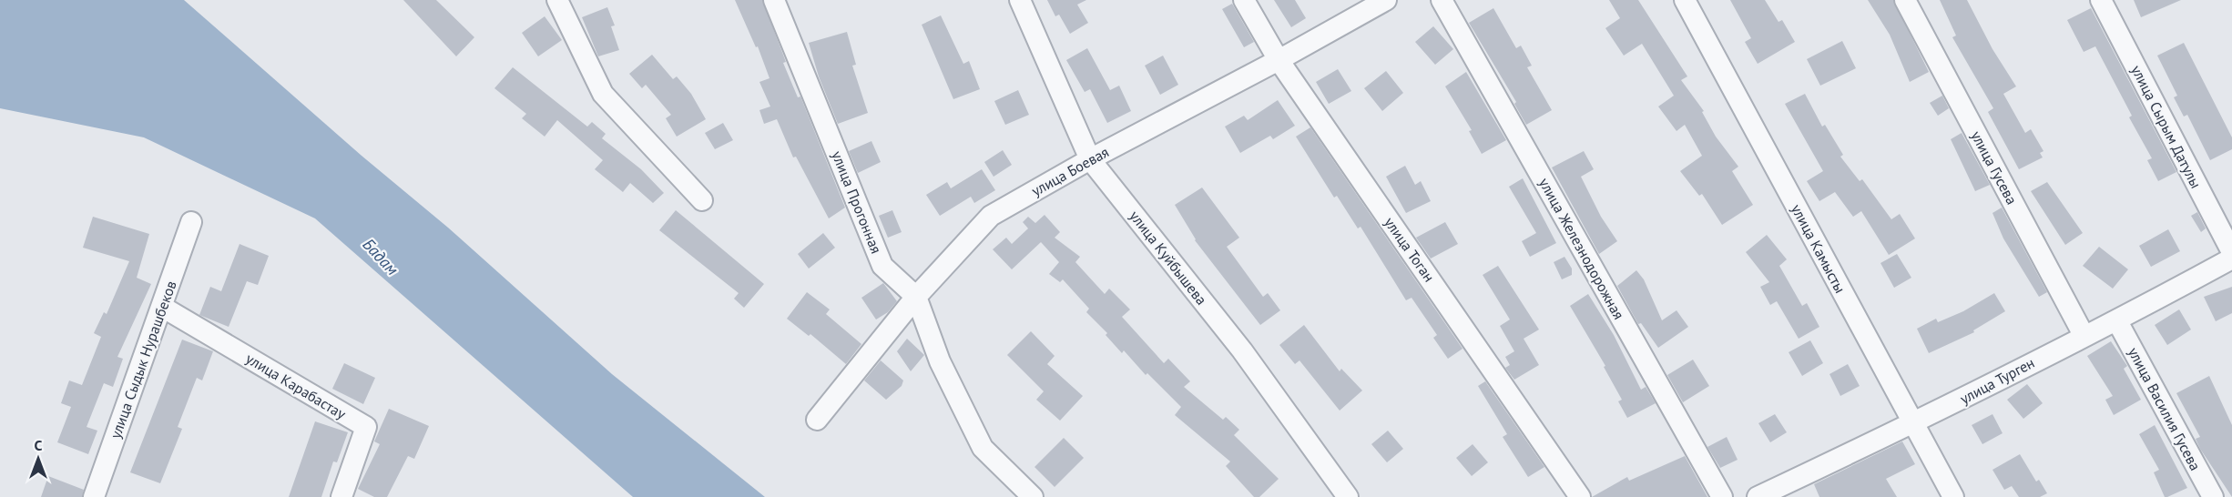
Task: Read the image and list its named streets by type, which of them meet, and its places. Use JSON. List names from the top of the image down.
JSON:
{
  "streets": {
    "street": [
      "улица Сырым Датулы",
      "улица Гусева",
      "улица Боевая",
      "улица Прогонная",
      "улица Железнодорожная",
      "улица Камысты",
      "улица Тоган",
      "улица Куйбышева",
      "улица Сыдык Нурашбеков",
      "улица Турген",
      "улица Карабастау",
      "улица Василия Гусева"
    ]
  },
  "crossings": [
    ["улица Гусева", "улица Турген"],
    ["улица Боевая", "улица Прогонная"],
    ["улица Боевая", "улица Тоган"],
    ["улица Боевая", "улица Куйбышева"],
    ["улица Камысты", "улица Турген"],
    ["улица Сыдык Нурашбеков", "улица Карабастау"],
    ["улица Турген", "улица Василия Гусева"]
  ],
  "water": ["Бадам"],
  "north": "top"
}
